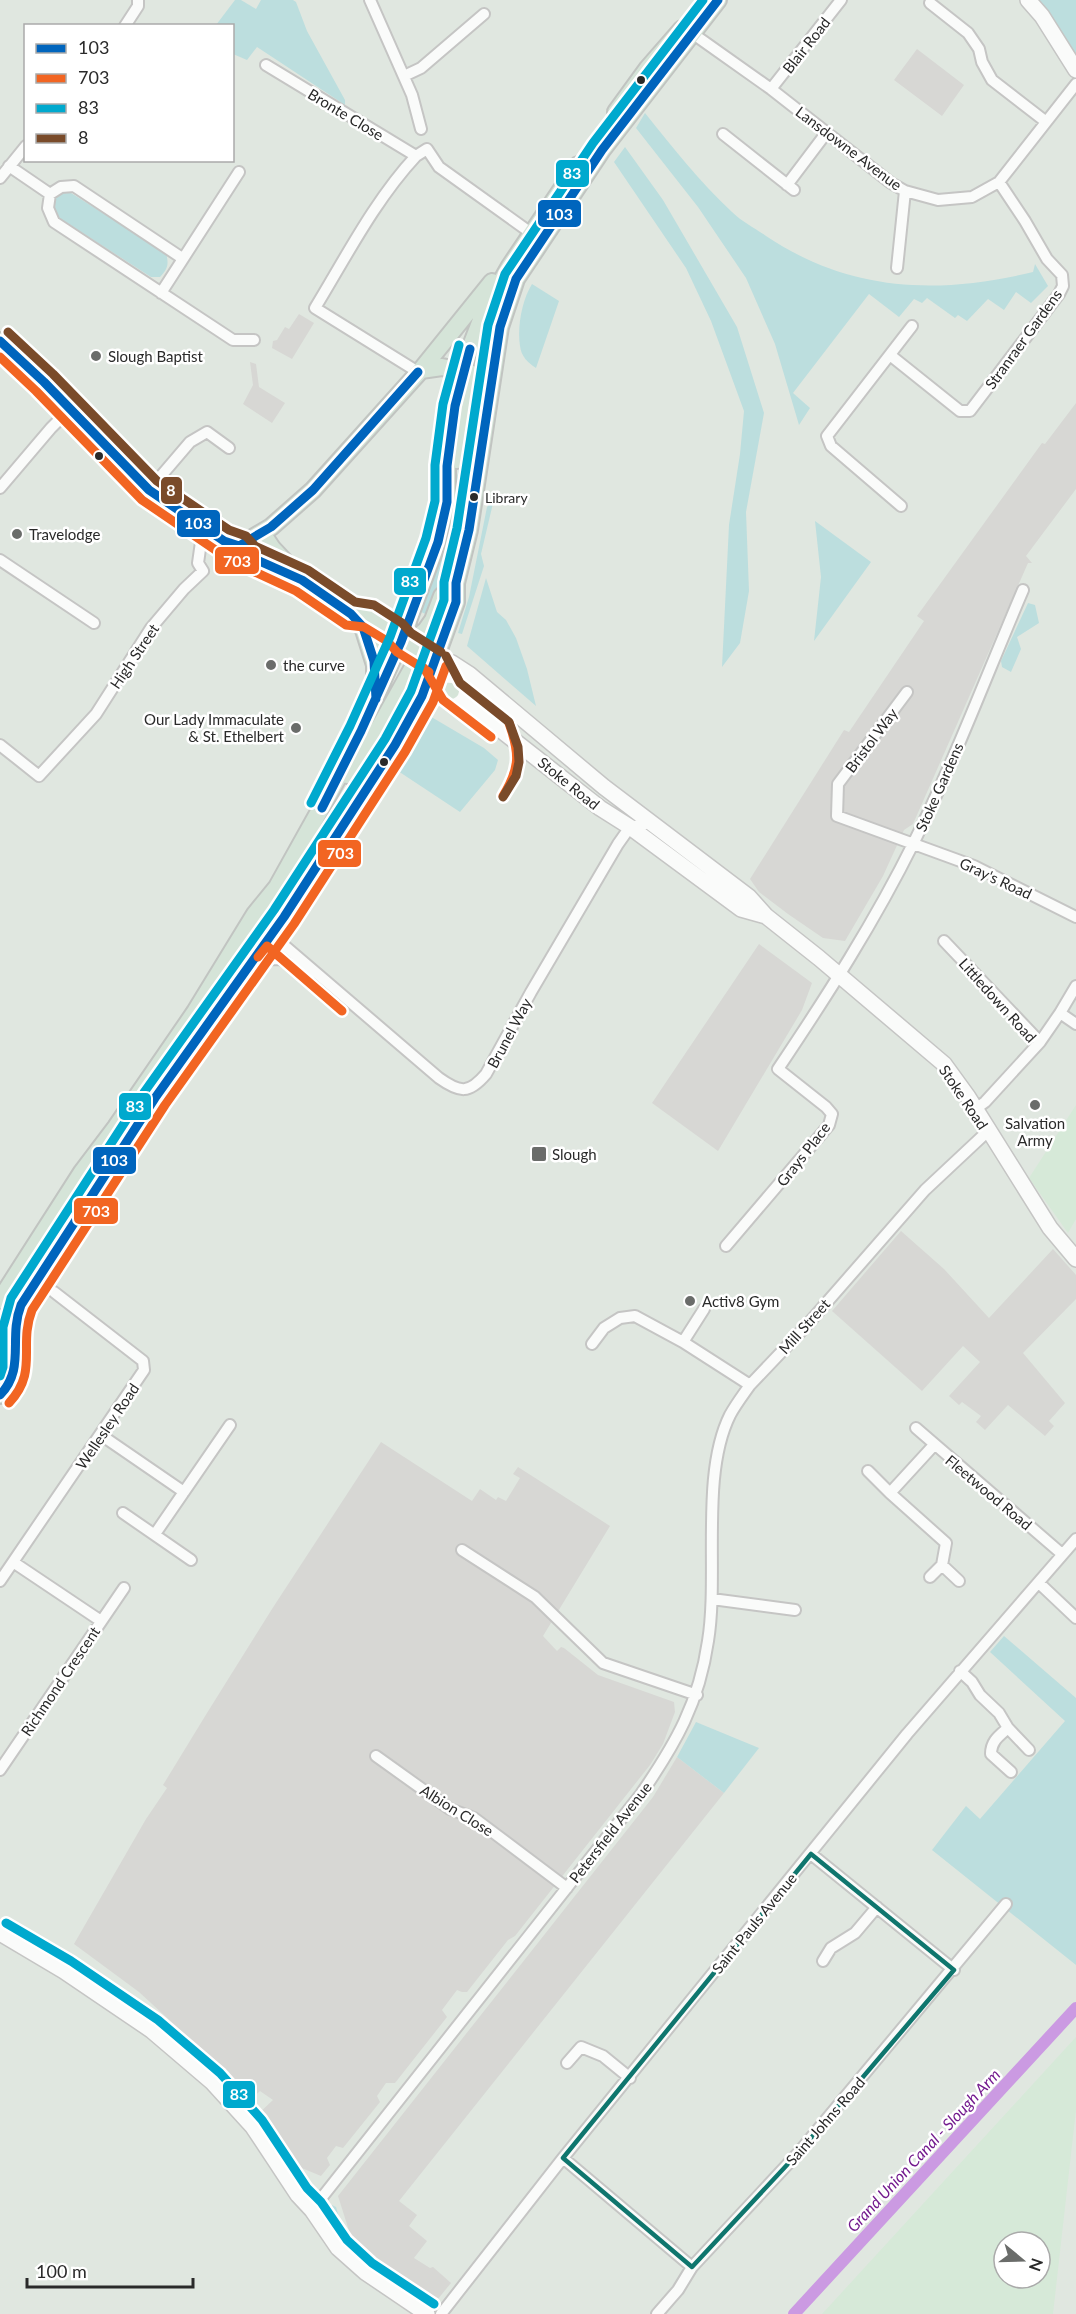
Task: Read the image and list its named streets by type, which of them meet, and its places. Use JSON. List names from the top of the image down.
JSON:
{
  "streets": {
    "main road": ["Stoke Road"],
    "street": [
      "Blair Road",
      "Bronte Close",
      "Lansdowne Avenue",
      "Stranraer Gardens",
      "High Street",
      "Bristol Way",
      "Stoke Gardens",
      "Gray's Road",
      "Littledown Road",
      "Brunel Way",
      "Grays Place",
      "Mill Street",
      "Wellesley Road",
      "Fleetwood Road",
      "Richmond Crescent",
      "Albion Close",
      "Petersfield Avenue",
      "Saint Pauls Avenue",
      "Saint Johns Road"
    ]
  },
  "crossings": [
    ["Blair Road", "Lansdowne Avenue"],
    ["Lansdowne Avenue", "Stranraer Gardens"],
    ["Bristol Way", "Stoke Gardens"],
    ["Bristol Way", "Gray's Road"],
    ["Stoke Road", "Stoke Gardens"],
    ["Stoke Road", "Littledown Road"],
    ["Stoke Road", "Brunel Way"],
    ["Stoke Road", "Mill Street"],
    ["Stoke Gardens", "Gray's Road"],
    ["Stoke Gardens", "Grays Place"],
    ["Mill Street", "Petersfield Avenue"],
    ["Wellesley Road", "Richmond Crescent"],
    ["Fleetwood Road", "Saint Pauls Avenue"],
    ["Albion Close", "Petersfield Avenue"]
  ],
  "water": ["Grand Union Canal - Slough Arm"],
  "places": {
    "other": [
      "Slough Baptist",
      "Library",
      "Travelodge",
      "the curve",
      "Our Lady Immaculate & St. Ethelbert",
      "Salvation Army",
      "Activ8 Gym"
    ],
    "transit": ["Slough"]
  },
  "lines": [
    "transit line 103",
    "transit line 83",
    "transit line 8",
    "transit line 703"
  ],
  "legend": [
    "103",
    "703",
    "83",
    "8"
  ],
  "scale_bar": "100 m",
  "north": "right"
}
